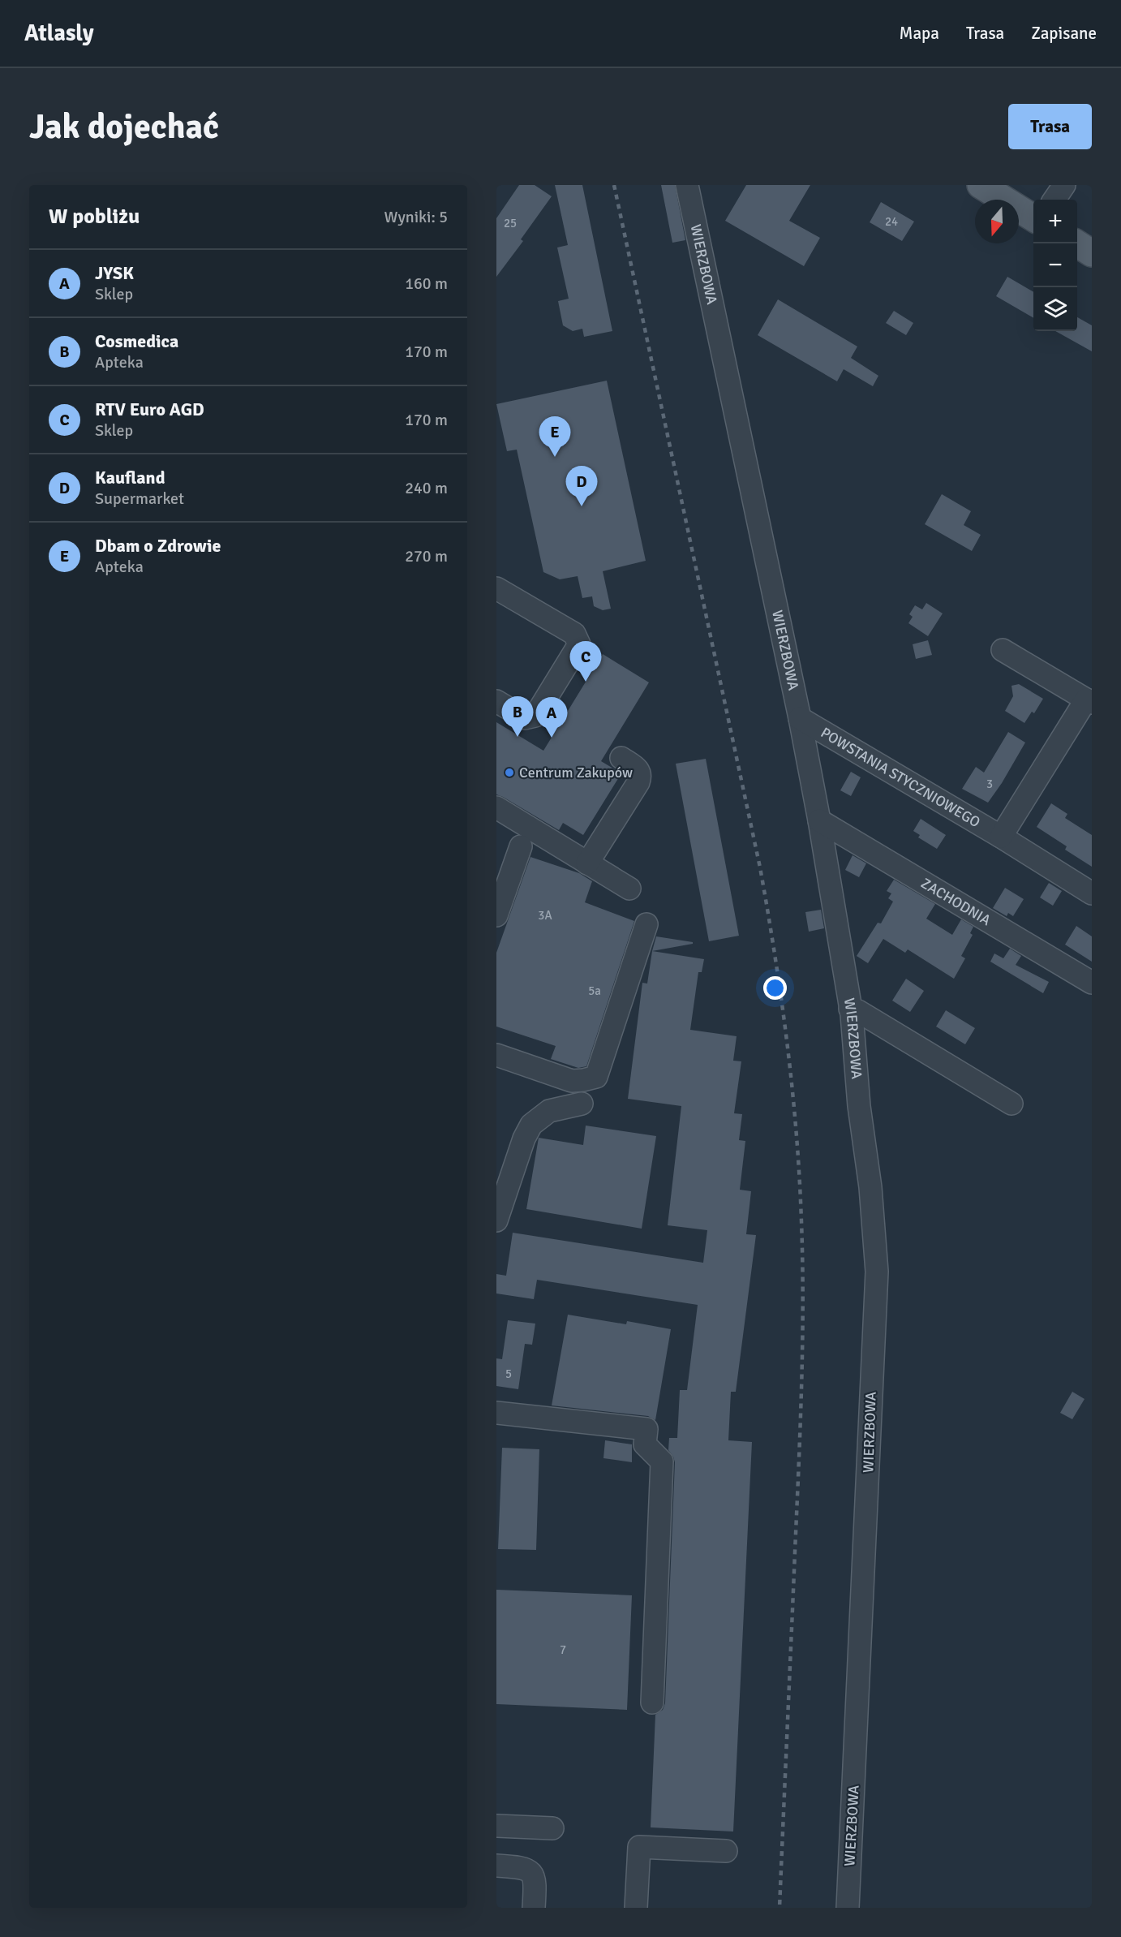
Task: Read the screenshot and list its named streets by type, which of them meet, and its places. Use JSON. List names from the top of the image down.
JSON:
{
  "streets": {
    "street": ["WIERZBOWA", "POWSTANIA STYCZNIOWEGO", "ZACHODNIA"]
  },
  "crossings": [
    ["WIERZBOWA", "POWSTANIA STYCZNIOWEGO"],
    ["WIERZBOWA", "ZACHODNIA"]
  ],
  "places": ["Centrum Zakupów"],
  "house_numbers": [
    "24",
    "25",
    "3",
    "3A",
    "5a",
    "5",
    "7"
  ],
  "north": "bottom",
  "page": {
    "header": "Atlasly",
    "nav": ["Mapa", "Trasa", "Zapisane"],
    "buttons": "Trasa",
    "title": "Jak dojechać",
    "heading": ["W pobliżu", "Wyniki: 5"],
    "map_buttons": ["+", "−"],
    "list": [
      {
        "mark": "A",
        "name": "JYSK",
        "note": "Sklep",
        "value": "160 m"
      },
      {
        "mark": "B",
        "name": "Cosmedica",
        "note": "Apteka",
        "value": "170 m"
      },
      {
        "mark": "C",
        "name": "RTV Euro AGD",
        "note": "Sklep",
        "value": "170 m"
      },
      {
        "mark": "D",
        "name": "Kaufland",
        "note": "Supermarket",
        "value": "240 m"
      },
      {
        "mark": "E",
        "name": "Dbam o Zdrowie",
        "note": "Apteka",
        "value": "270 m"
      }
    ],
    "pins": [
      "E",
      "D",
      "C",
      "B",
      "A"
    ]
  }
}
